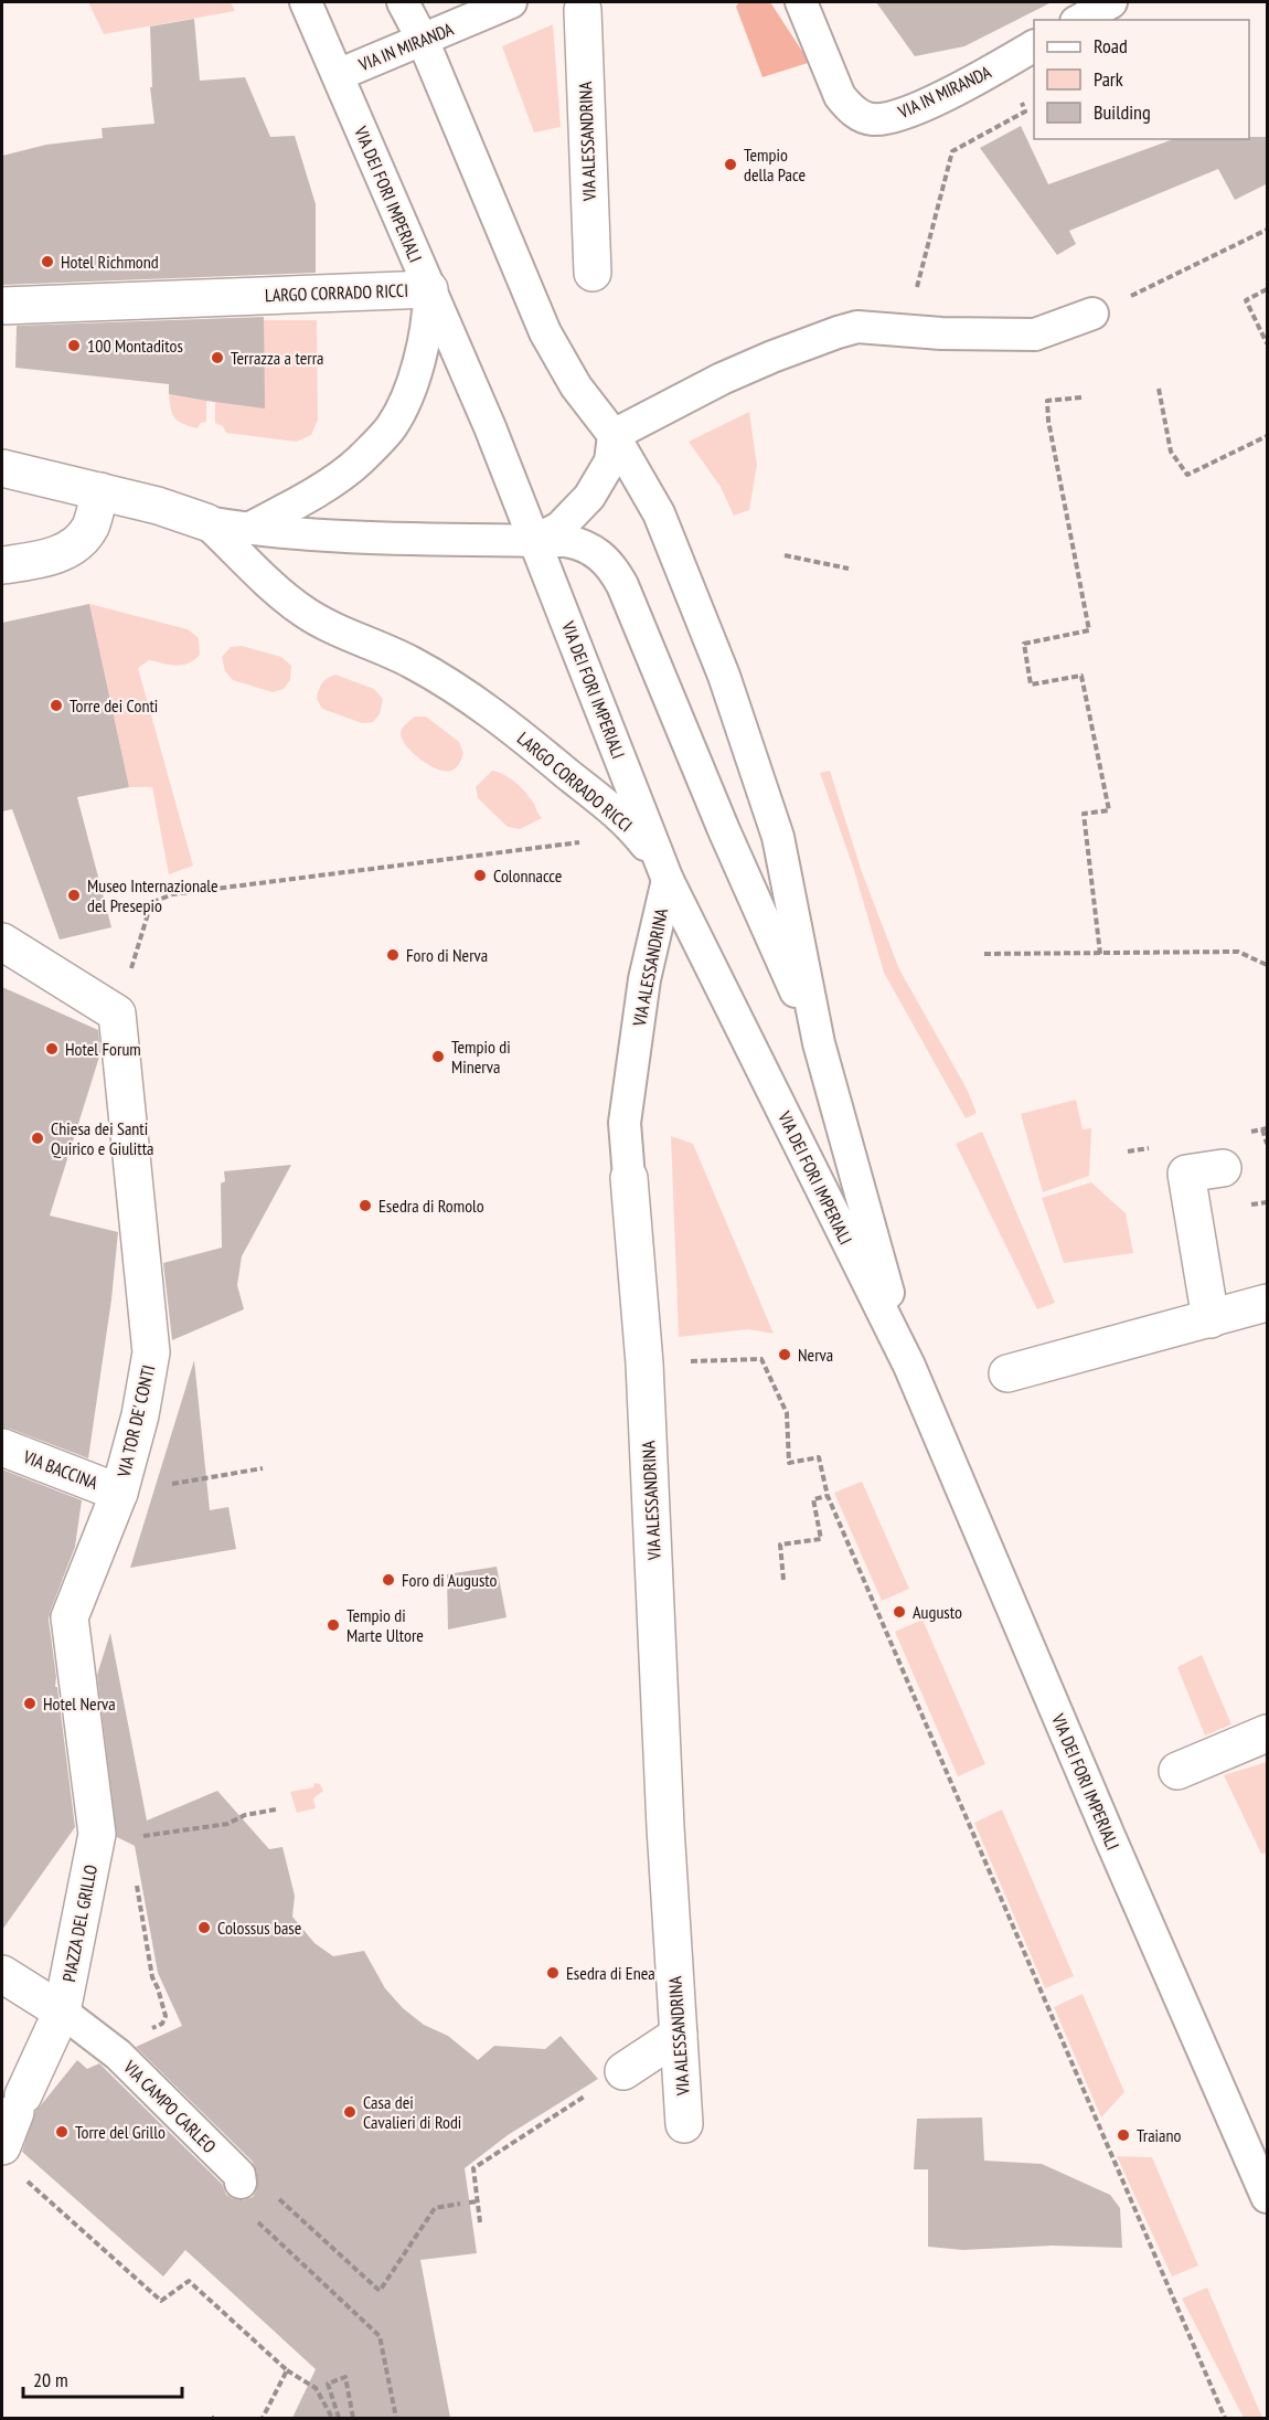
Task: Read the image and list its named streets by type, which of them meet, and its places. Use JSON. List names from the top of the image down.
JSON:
{
  "streets": {
    "street": [
      "VIA ALESSANDRINA",
      "LARGO CORRADO RICCI",
      "VIA TOR DE' CONTI",
      "VIA BACCINA",
      "PIAZZA DEL GRILLO"
    ],
    "lane": ["VIA IN MIRANDA", "VIA DEI FORI IMPERIALI", "VIA CAMPO CARLEO"]
  },
  "crossings": [
    ["VIA IN MIRANDA", "VIA DEI FORI IMPERIALI"],
    ["VIA ALESSANDRINA", "VIA DEI FORI IMPERIALI"],
    ["VIA ALESSANDRINA", "LARGO CORRADO RICCI"],
    ["VIA DEI FORI IMPERIALI", "LARGO CORRADO RICCI"],
    ["VIA TOR DE' CONTI", "VIA BACCINA"],
    ["VIA TOR DE' CONTI", "PIAZZA DEL GRILLO"],
    ["PIAZZA DEL GRILLO", "VIA CAMPO CARLEO"]
  ],
  "places": [
    "Tempio della Pace",
    "Hotel Richmond",
    "100 Montaditos",
    "Terrazza a terra",
    "Torre dei Conti",
    "Colonnacce",
    "Museo Internazionale del Presepio",
    "Foro di Nerva",
    "Hotel Forum",
    "Tempio di Minerva",
    "Chiesa dei Santi Quirico e Giulitta",
    "Esedra di Romolo",
    "Nerva",
    "Foro di Augusto",
    "Augusto",
    "Tempio di Marte Ultore",
    "Hotel Nerva",
    "Colossus base",
    "Esedra di Enea",
    "Casa dei Cavalieri di Rodi",
    "Torre del Grillo",
    "Traiano"
  ],
  "legend": ["Road", "Park", "Building"],
  "scale_bar": "20 m"
}
